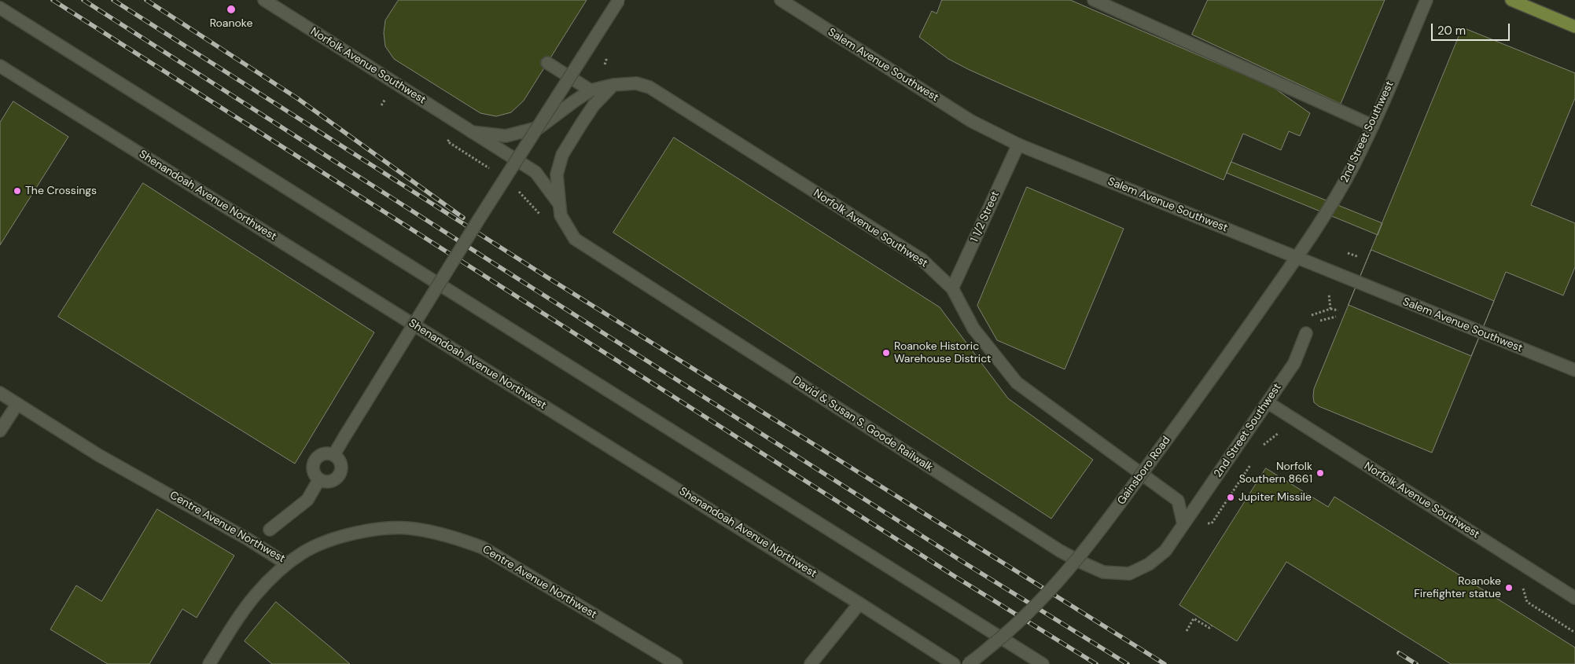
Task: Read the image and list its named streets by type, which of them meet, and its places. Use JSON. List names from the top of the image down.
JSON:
{
  "streets": {
    "street": [
      "Salem Avenue Southwest",
      "Norfolk Avenue Southwest",
      "2nd Street Southwest",
      "Shenandoah Avenue Northwest",
      "1 1/2 Street",
      "David & Susan S. Goode Railwalk",
      "Gainsboro Road",
      "Centre Avenue Northwest"
    ]
  },
  "crossings": [
    ["Salem Avenue Southwest", "2nd Street Southwest"],
    ["Salem Avenue Southwest", "1 1/2 Street"],
    ["Salem Avenue Southwest", "Gainsboro Road"],
    ["Norfolk Avenue Southwest", "2nd Street Southwest"],
    ["Norfolk Avenue Southwest", "1 1/2 Street"],
    ["Norfolk Avenue Southwest", "David & Susan S. Goode Railwalk"],
    ["2nd Street Southwest", "David & Susan S. Goode Railwalk"],
    ["2nd Street Southwest", "Gainsboro Road"]
  ],
  "places": [
    "Roanoke",
    "The Crossings",
    "Roanoke Historic Warehouse District",
    "Norfolk Southern 8661",
    "Jupiter Missile",
    "Roanoke Firefighter statue"
  ],
  "scale_bar": "20 m"
}
